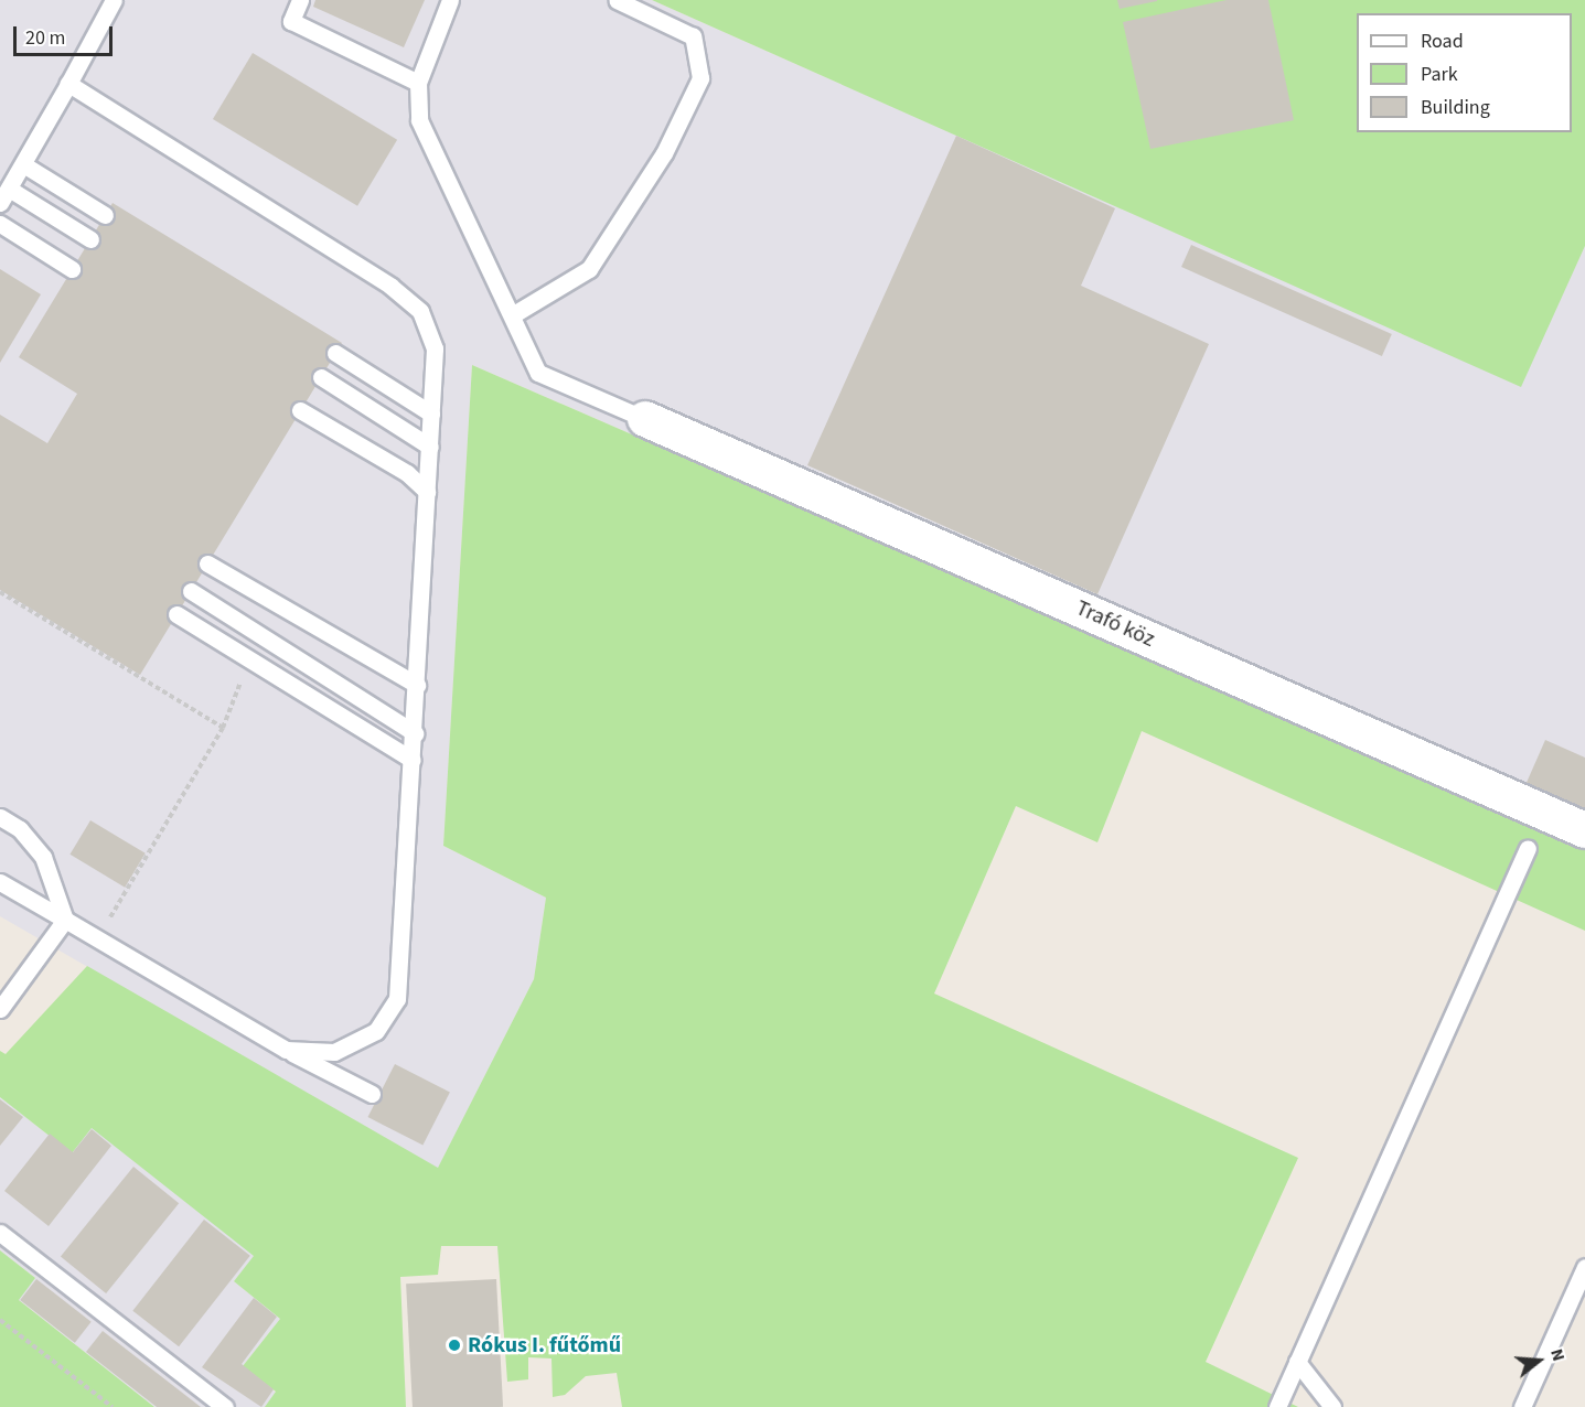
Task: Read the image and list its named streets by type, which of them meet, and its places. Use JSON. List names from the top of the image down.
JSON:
{
  "streets": {
    "street": ["Trafó köz"]
  },
  "places": ["Rókus I. fűtőmű"],
  "legend": ["Road", "Park", "Building"],
  "scale_bar": "20 m",
  "north": "right"
}
